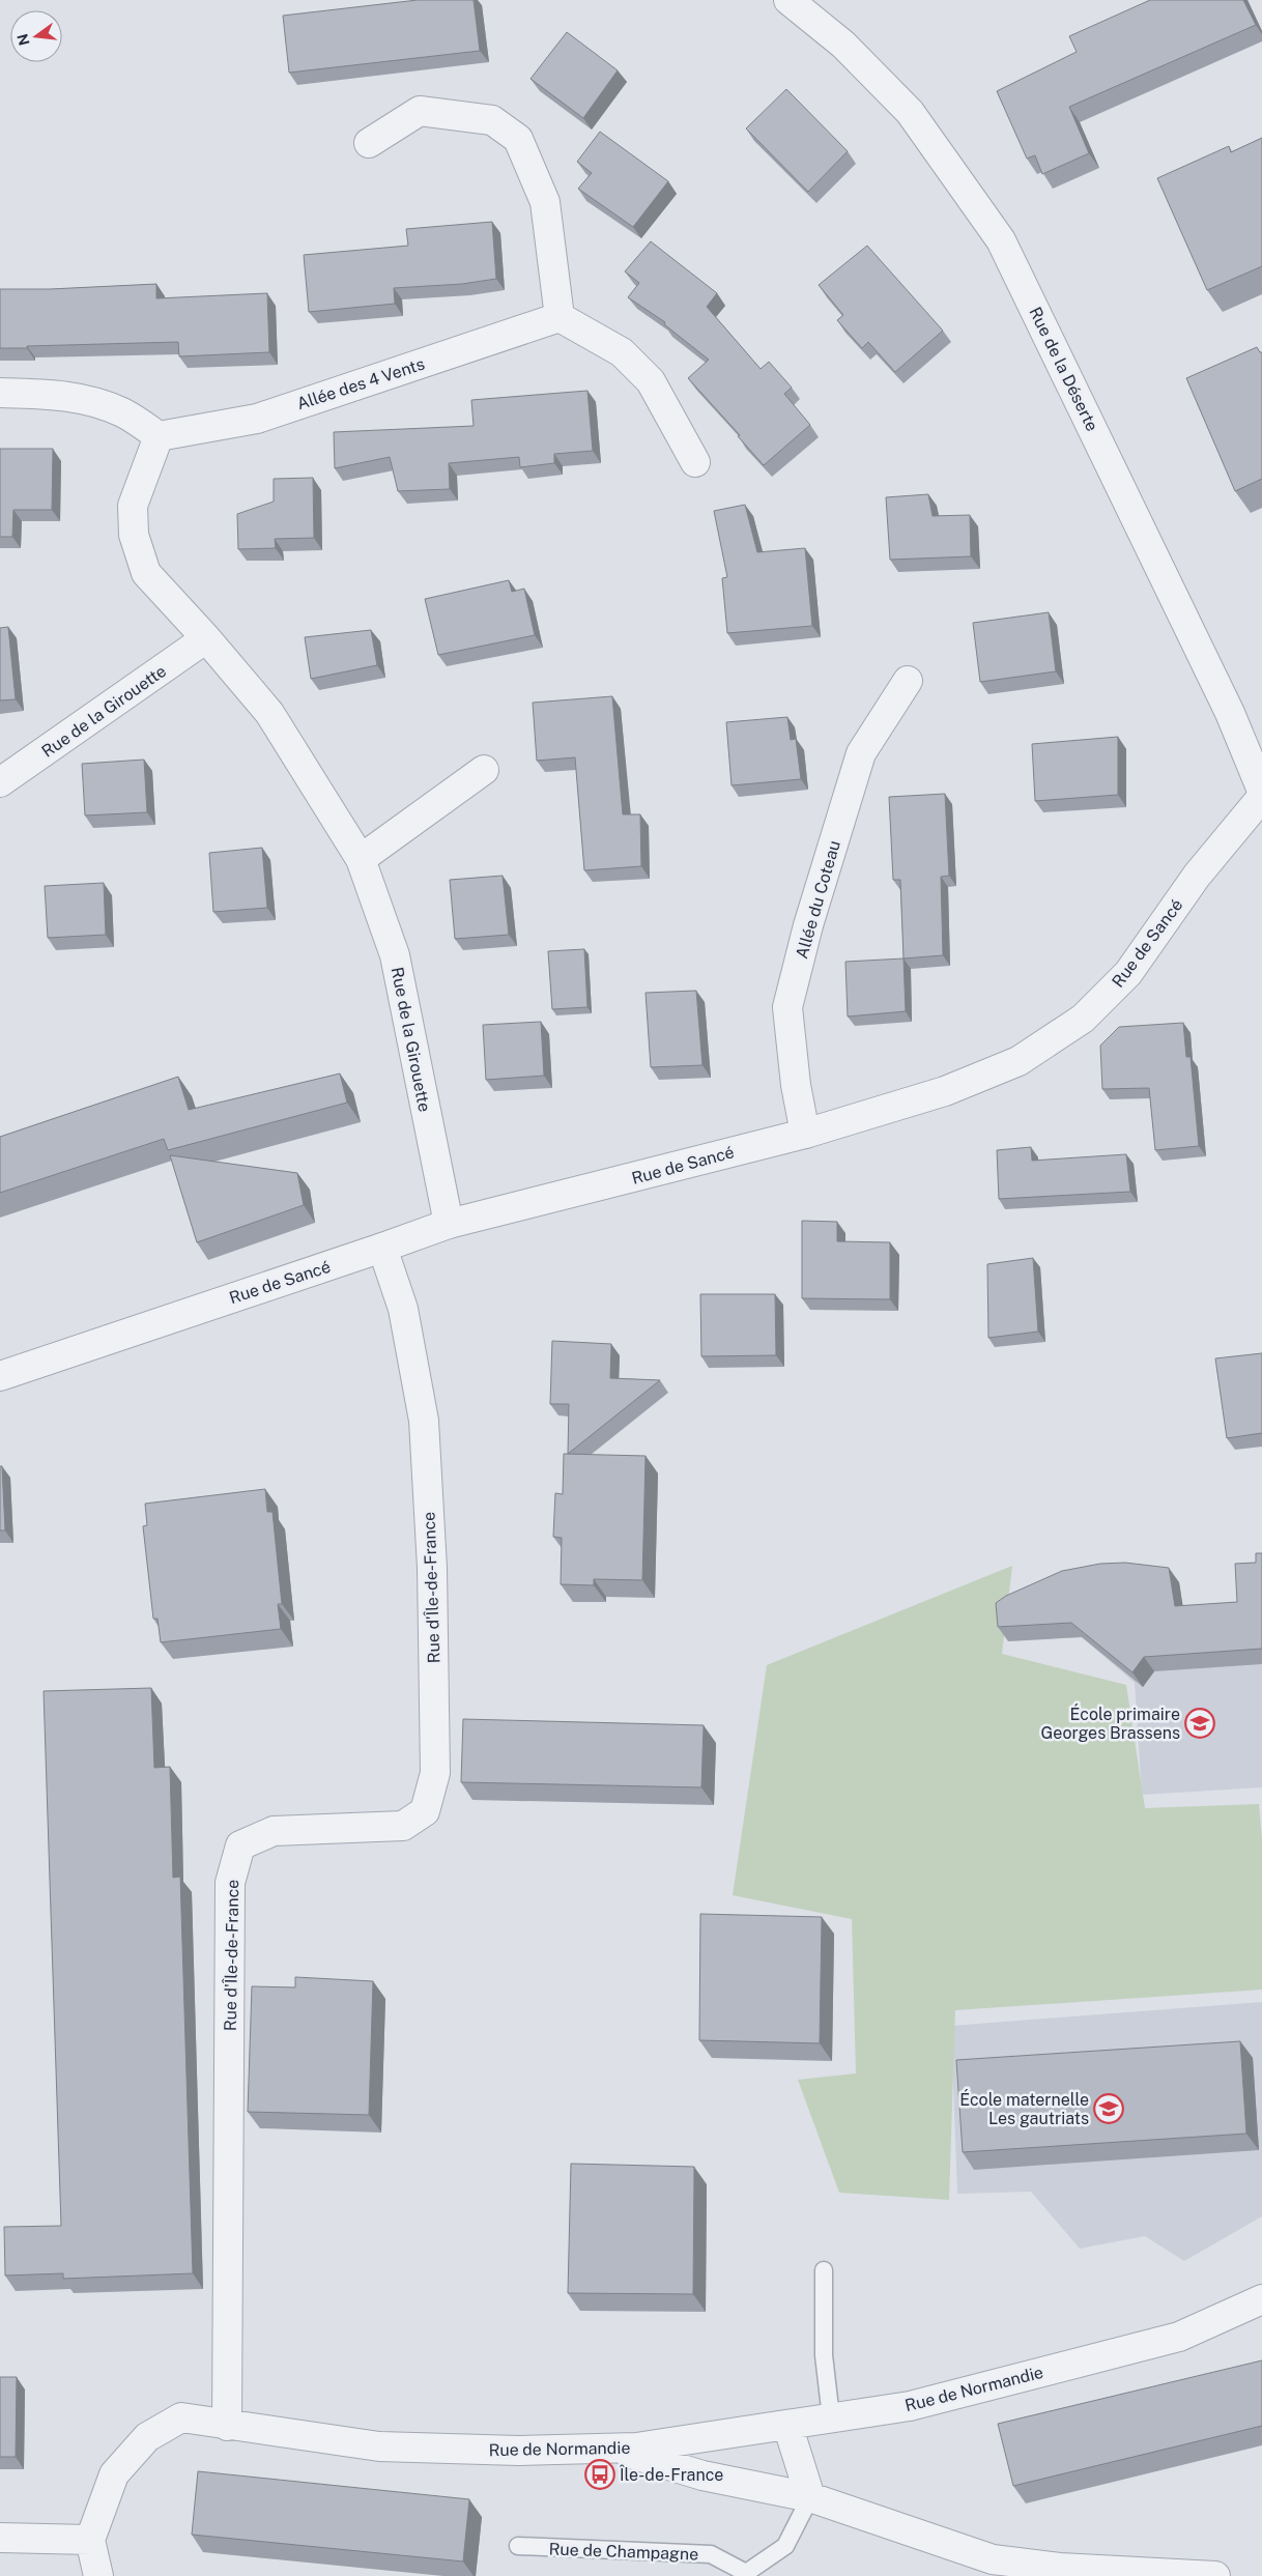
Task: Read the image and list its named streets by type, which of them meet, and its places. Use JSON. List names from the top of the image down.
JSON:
{
  "streets": {
    "street": [
      "Rue de la Déserte",
      "Allée des 4 Vents",
      "Rue de la Girouette",
      "Allée du Coteau",
      "Rue de Sancé",
      "Rue d'Île-de-France",
      "Rue de Normandie"
    ],
    "lane": ["Rue de Champagne"]
  },
  "crossings": [
    ["Allée des 4 Vents", "Rue de la Girouette"],
    ["Rue de la Girouette", "Rue de Sancé"],
    ["Allée du Coteau", "Rue de Sancé"],
    ["Rue de Sancé", "Rue d'Île-de-France"],
    ["Rue d'Île-de-France", "Rue de Normandie"]
  ],
  "places": {
    "school or university": ["École primaire Georges Brassens", "École maternelle Les gautriats"],
    "bus stop": ["Île-de-France"]
  },
  "north": "left"
}
